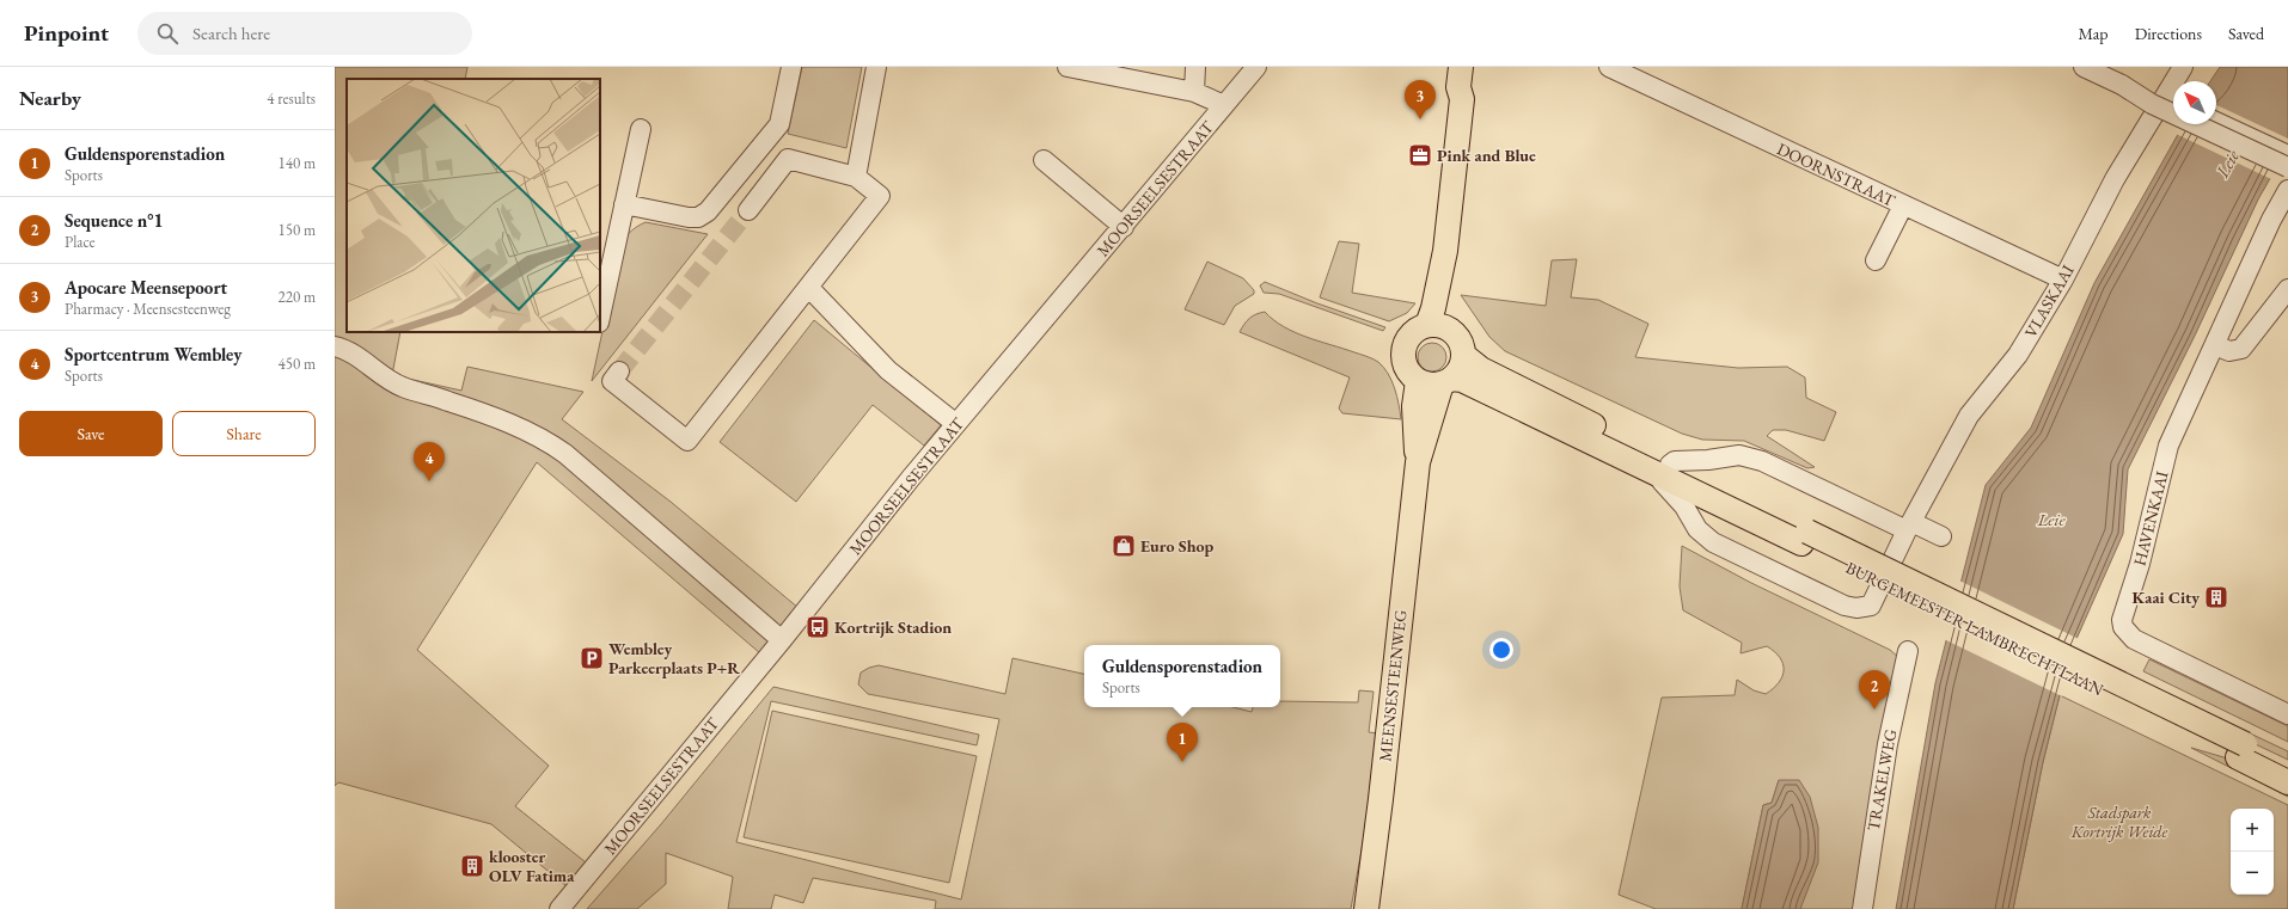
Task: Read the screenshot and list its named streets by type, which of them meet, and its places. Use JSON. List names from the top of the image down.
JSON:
{
  "streets": {
    "main road": ["BURGEMEESTER LAMBRECHTLAAN", "MEENSESTEENWEG"],
    "street": [
      "DOORNSTRAAT",
      "MOORSEELSESTRAAT",
      "VLASKAAI",
      "HAVENKAAI",
      "TRAKELWEG"
    ]
  },
  "crossings": [
    ["DOORNSTRAAT", "VLASKAAI"],
    ["VLASKAAI", "BURGEMEESTER LAMBRECHTLAAN"],
    ["BURGEMEESTER LAMBRECHTLAAN", "MEENSESTEENWEG"]
  ],
  "water": ["Leie"],
  "parks": ["Stadspark Kortrijk Weide"],
  "places": {
    "office": ["Pink and Blue"],
    "shop": ["Euro Shop"],
    "building": ["Kaai City", "klooster OLV Fatima"],
    "bus stop": ["Kortrijk Stadion"],
    "parking": ["Wembley Parkeerplaats P+R"]
  },
  "north": "top left",
  "page": {
    "header": "Pinpoint",
    "search": "Search here",
    "nav": ["Map", "Directions", "Saved"],
    "heading": ["Nearby", "4 results"],
    "pins": [
      "3",
      "4",
      "2",
      "1"
    ],
    "list": [
      {
        "mark": "1",
        "name": "Guldensporenstadion",
        "note": "Sports",
        "value": "140 m"
      },
      {
        "mark": "2",
        "name": "Sequence n°1",
        "note": "Place",
        "value": "150 m"
      },
      {
        "mark": "3",
        "name": "Apocare Meensepoort",
        "note": "Pharmacy · Meensesteenweg",
        "value": "220 m"
      },
      {
        "mark": "4",
        "name": "Sportcentrum Wembley",
        "note": "Sports",
        "value": "450 m"
      }
    ],
    "buttons": ["Save", "Share"],
    "popup": ["Guldensporenstadion", "Sports"],
    "map_buttons": ["+", "−"]
  }
}
